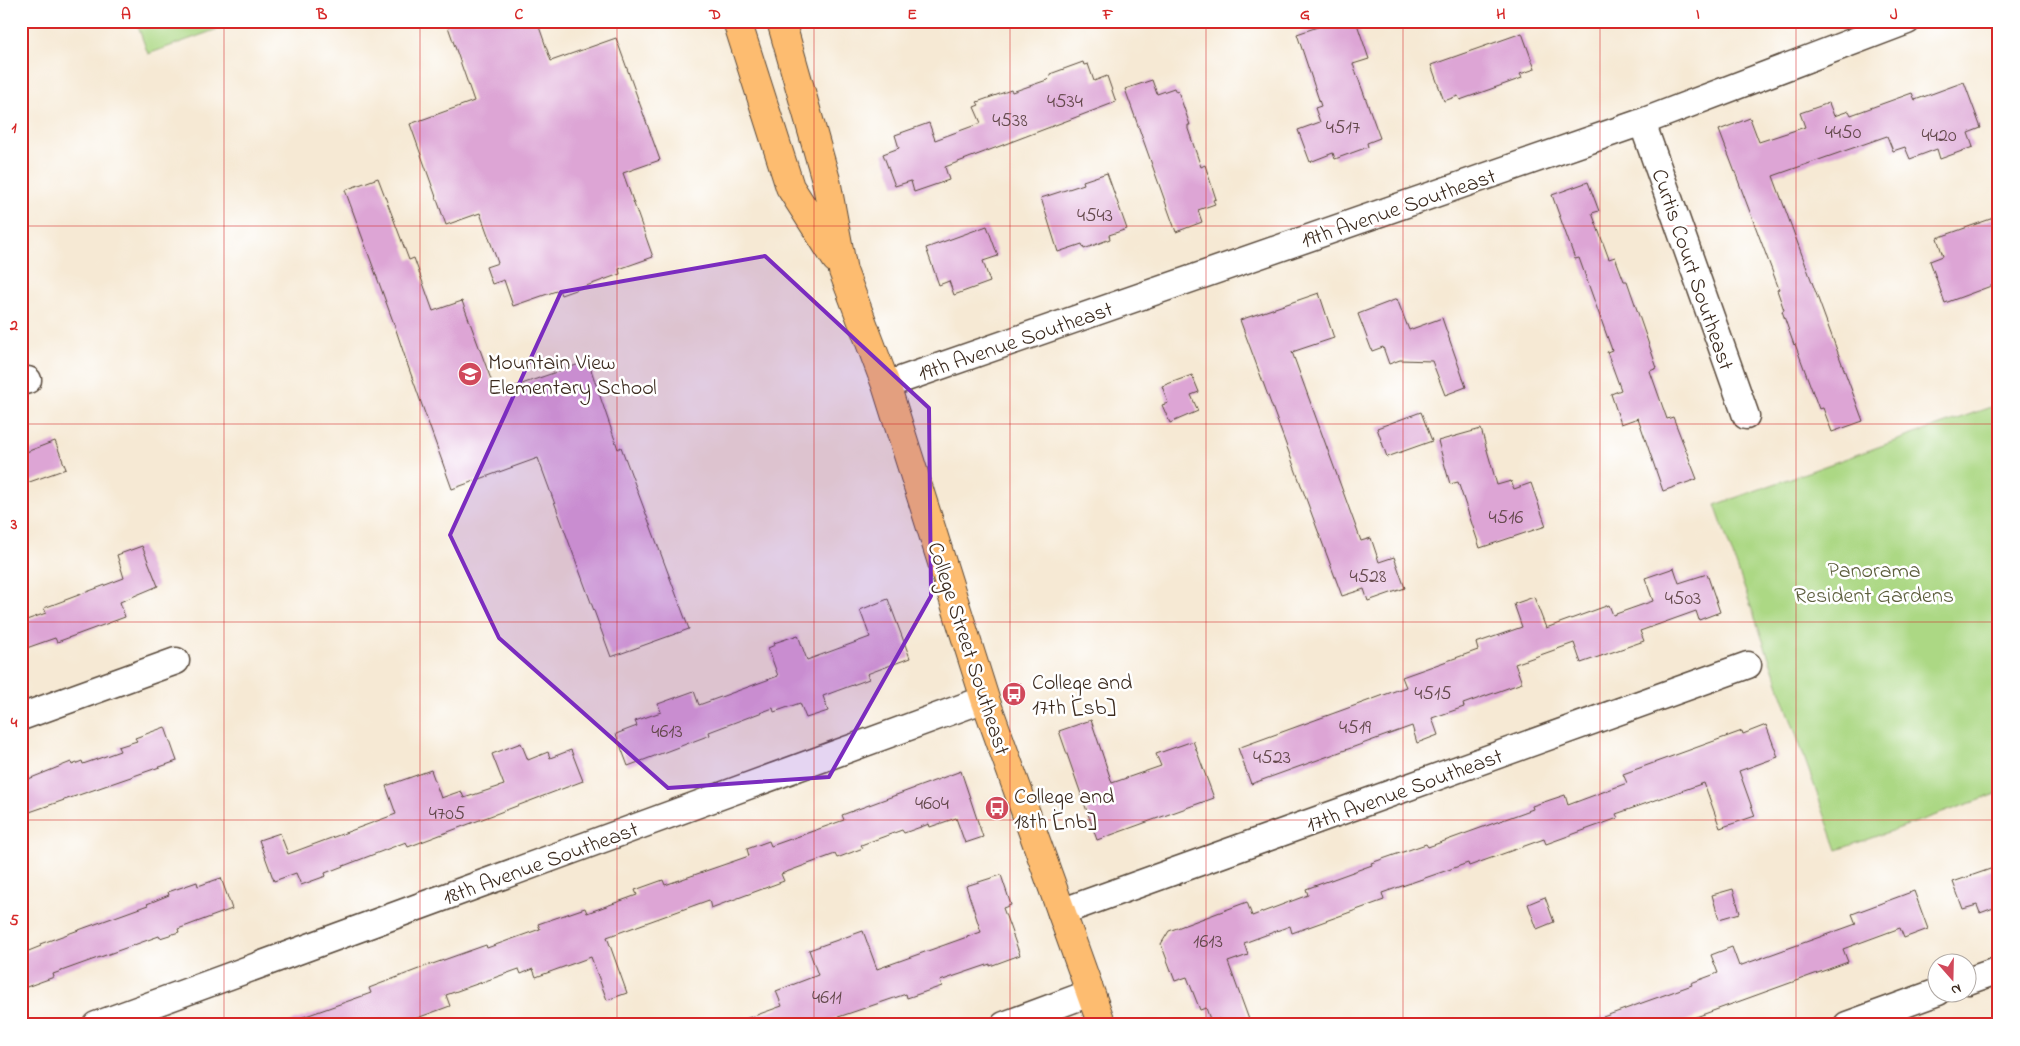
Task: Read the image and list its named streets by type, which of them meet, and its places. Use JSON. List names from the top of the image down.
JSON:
{
  "streets": {
    "main road": ["College Street Southeast"],
    "street": [
      "19th Avenue Southeast",
      "Curtis Court Southeast",
      "17th Avenue Southeast",
      "18th Avenue Southeast"
    ]
  },
  "crossings": [
    ["19th Avenue Southeast", "Curtis Court Southeast"],
    ["19th Avenue Southeast", "College Street Southeast"],
    ["College Street Southeast", "17th Avenue Southeast"],
    ["College Street Southeast", "18th Avenue Southeast"]
  ],
  "parks": ["Panorama Resident Gardens"],
  "places": {
    "school or university": ["Mountain View Elementary School"],
    "bus stop": ["College and 17th [sb]", "College and 18th [nb]"]
  },
  "house_numbers": [
    "4534",
    "4538",
    "4517",
    "4450",
    "4420",
    "4543",
    "4516",
    "4528",
    "4503",
    "4515",
    "4519",
    "4613",
    "4523",
    "4604",
    "4705",
    "1613",
    "4611"
  ],
  "north": "bottom",
  "grid": {
    "columns": [
      "A",
      "B",
      "C",
      "D",
      "E",
      "F",
      "G",
      "H",
      "I",
      "J"
    ],
    "rows": [
      "1",
      "2",
      "3",
      "4",
      "5"
    ]
  }
}
